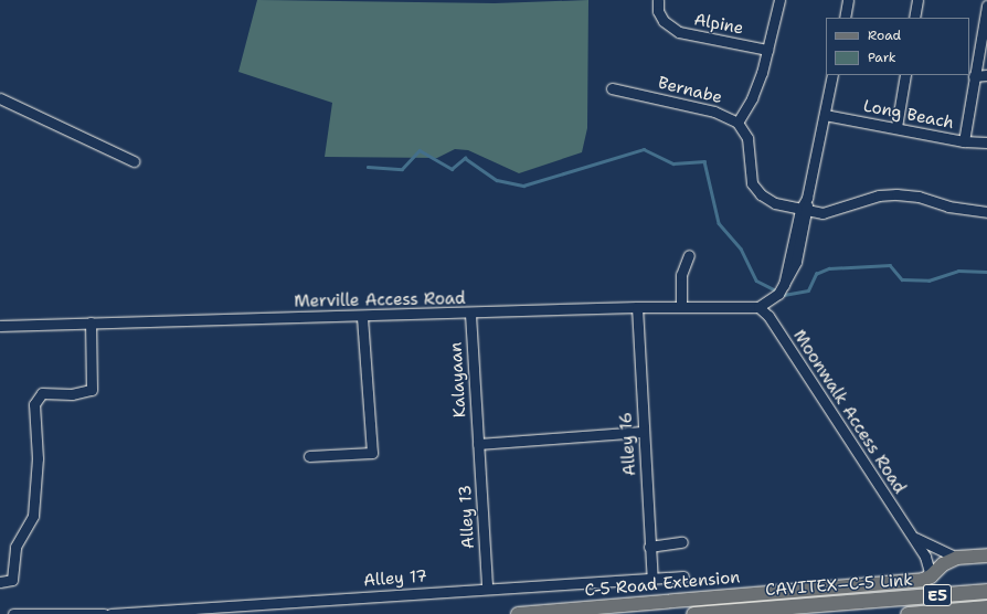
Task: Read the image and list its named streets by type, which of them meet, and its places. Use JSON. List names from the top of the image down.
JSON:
{
  "streets": {
    "highway": ["CAVITEX–C-5 Link", "E5"],
    "main road": ["C-5 Road Extension"],
    "street": [
      "Alpine",
      "Bernabe",
      "Long Beach",
      "Merville Access Road",
      "Kalayaan",
      "Moonwalk Access Road",
      "Alley 16",
      "Alley 13",
      "Alley 17"
    ]
  },
  "crossings": [
    ["Merville Access Road", "Kalayaan"],
    ["Merville Access Road", "Moonwalk Access Road"],
    ["Merville Access Road", "Alley 16"],
    ["Kalayaan", "Alley 13"],
    ["Moonwalk Access Road", "C-5 Road Extension"],
    ["Alley 16", "Alley 17"],
    ["Alley 13", "Alley 17"]
  ],
  "legend": ["Road", "Park"]
}
